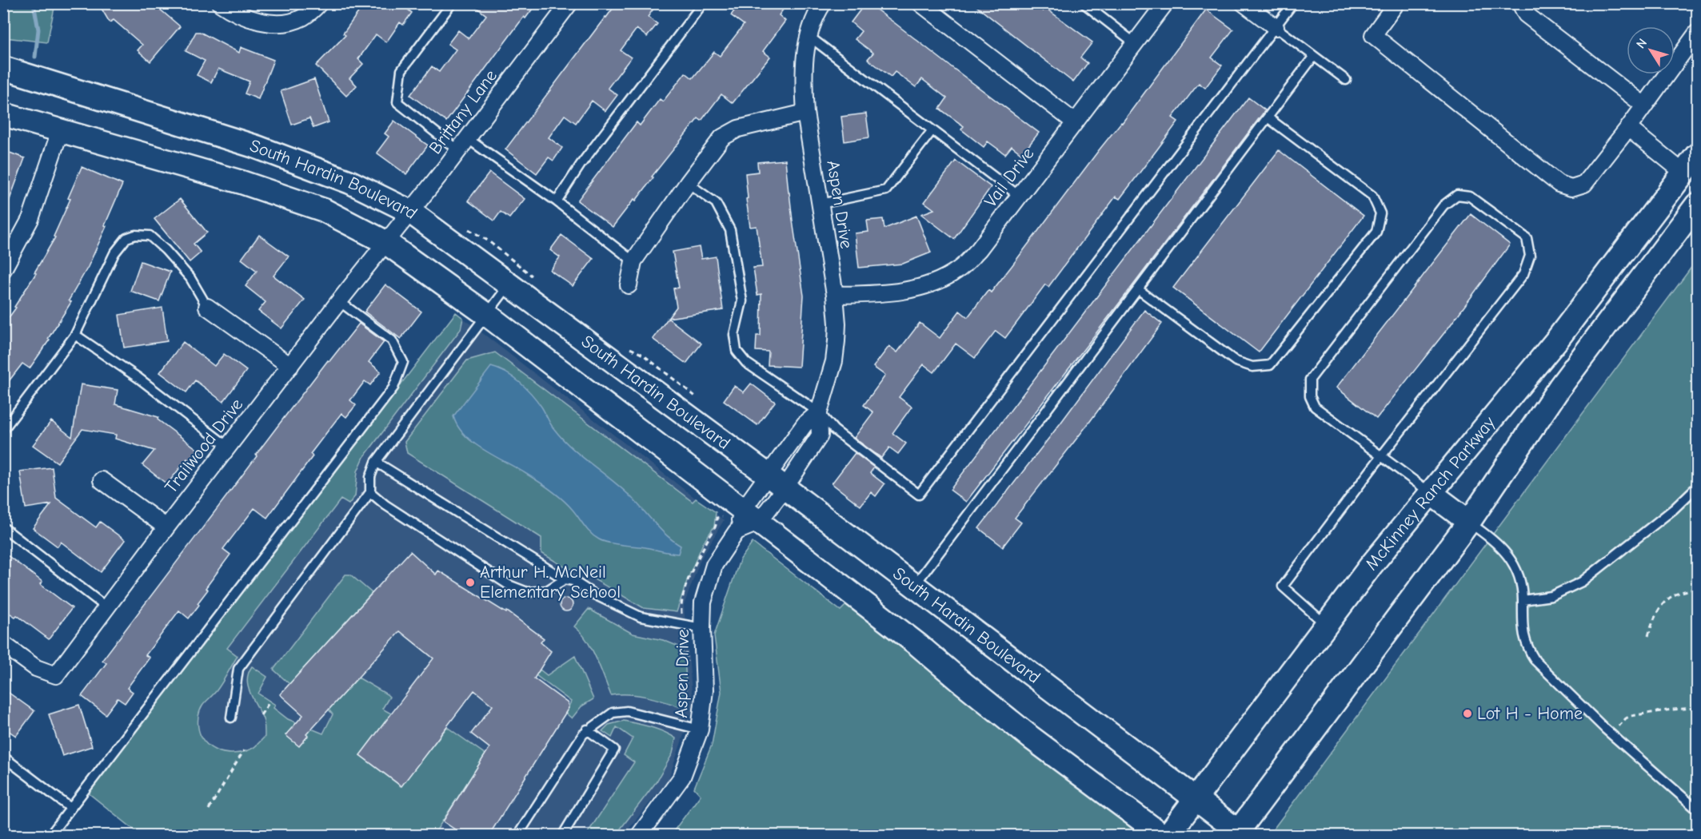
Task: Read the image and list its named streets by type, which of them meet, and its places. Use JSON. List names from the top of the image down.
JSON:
{
  "streets": {
    "main road": ["South Hardin Boulevard", "McKinney Ranch Parkway"],
    "street": [
      "Brittany Lane",
      "Vail Drive",
      "Aspen Drive",
      "Trailwood Drive"
    ]
  },
  "crossings": [
    ["Brittany Lane", "South Hardin Boulevard"],
    ["Brittany Lane", "Trailwood Drive"],
    ["Vail Drive", "Aspen Drive"],
    ["South Hardin Boulevard", "Aspen Drive"],
    ["South Hardin Boulevard", "Trailwood Drive"],
    ["South Hardin Boulevard", "McKinney Ranch Parkway"]
  ],
  "places": ["Arthur H. McNeil Elementary School", "Lot H - Home"],
  "north": "top left"
}
